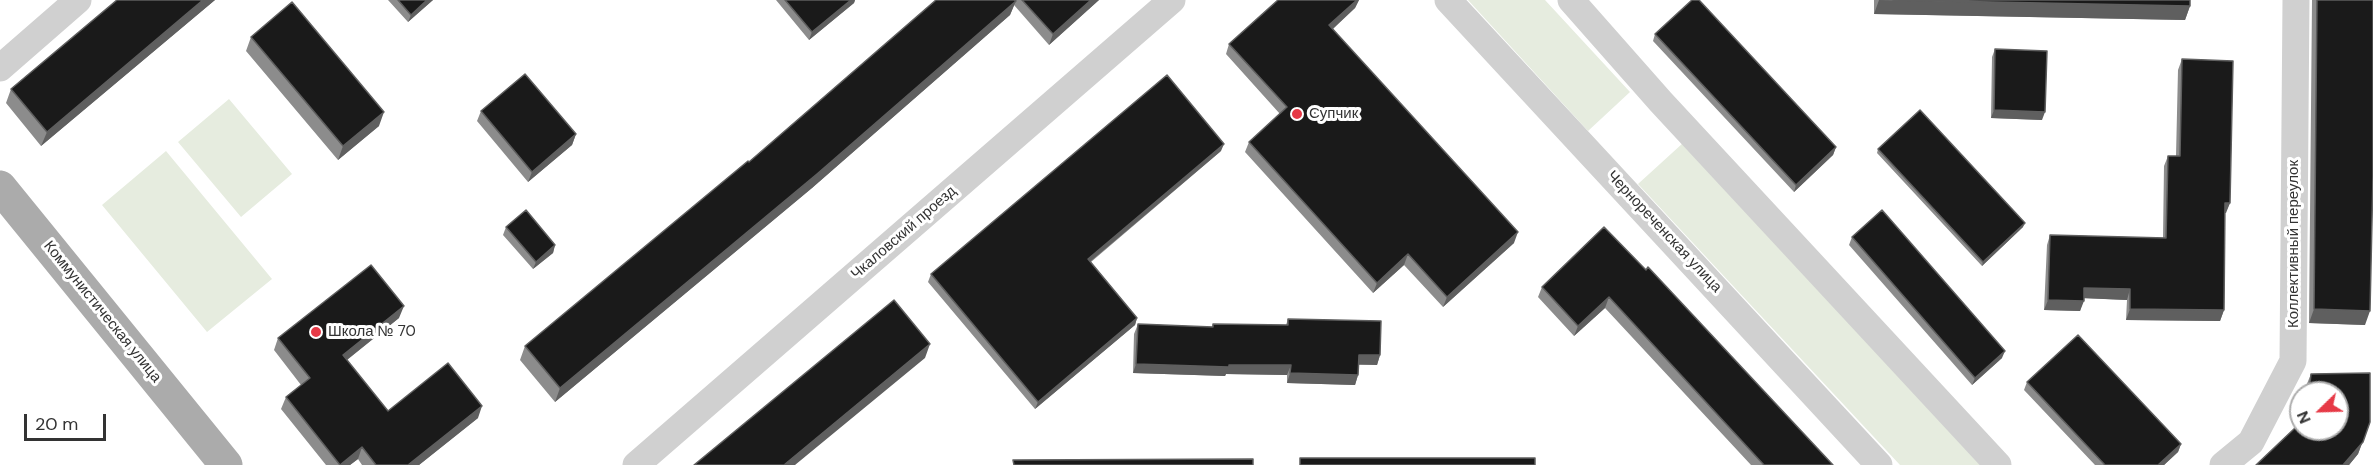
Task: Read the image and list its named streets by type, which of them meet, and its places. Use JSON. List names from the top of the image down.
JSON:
{
  "streets": {
    "main road": ["Коммунистическая улица"],
    "street": ["Чернореченская улица", "Чкаловский проезд", "Коллективный переулок"]
  },
  "places": ["Супчик", "Школа № 70"],
  "scale_bar": "20 m",
  "north": "bottom left"
}
